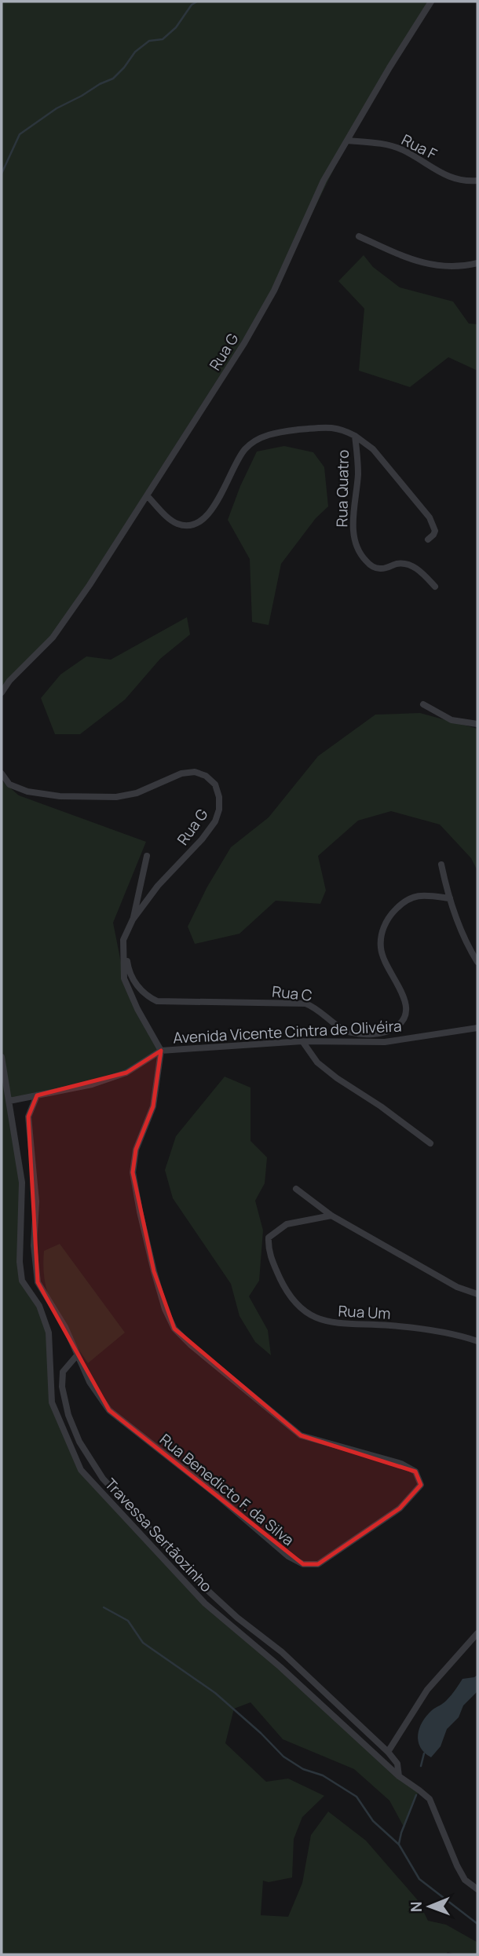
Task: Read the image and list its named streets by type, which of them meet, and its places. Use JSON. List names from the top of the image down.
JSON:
{
  "streets": {
    "street": [
      "Rua F",
      "Rua G",
      "Rua Quatro",
      "Rua C",
      "Avenida Vicente Cintra de Olivéira",
      "Rua Um",
      "Rua Benedicto F. da Silva",
      "Travessa Sertãozinho"
    ]
  },
  "crossings": [
    ["Rua F", "Rua G"],
    ["Rua G", "Rua Quatro"],
    ["Rua G", "Rua C"],
    ["Rua G", "Avenida Vicente Cintra de Olivéira"],
    ["Rua G", "Rua Benedicto F. da Silva"],
    ["Avenida Vicente Cintra de Olivéira", "Rua Benedicto F. da Silva"],
    ["Avenida Vicente Cintra de Olivéira", "Travessa Sertãozinho"]
  ],
  "north": "left"
}
